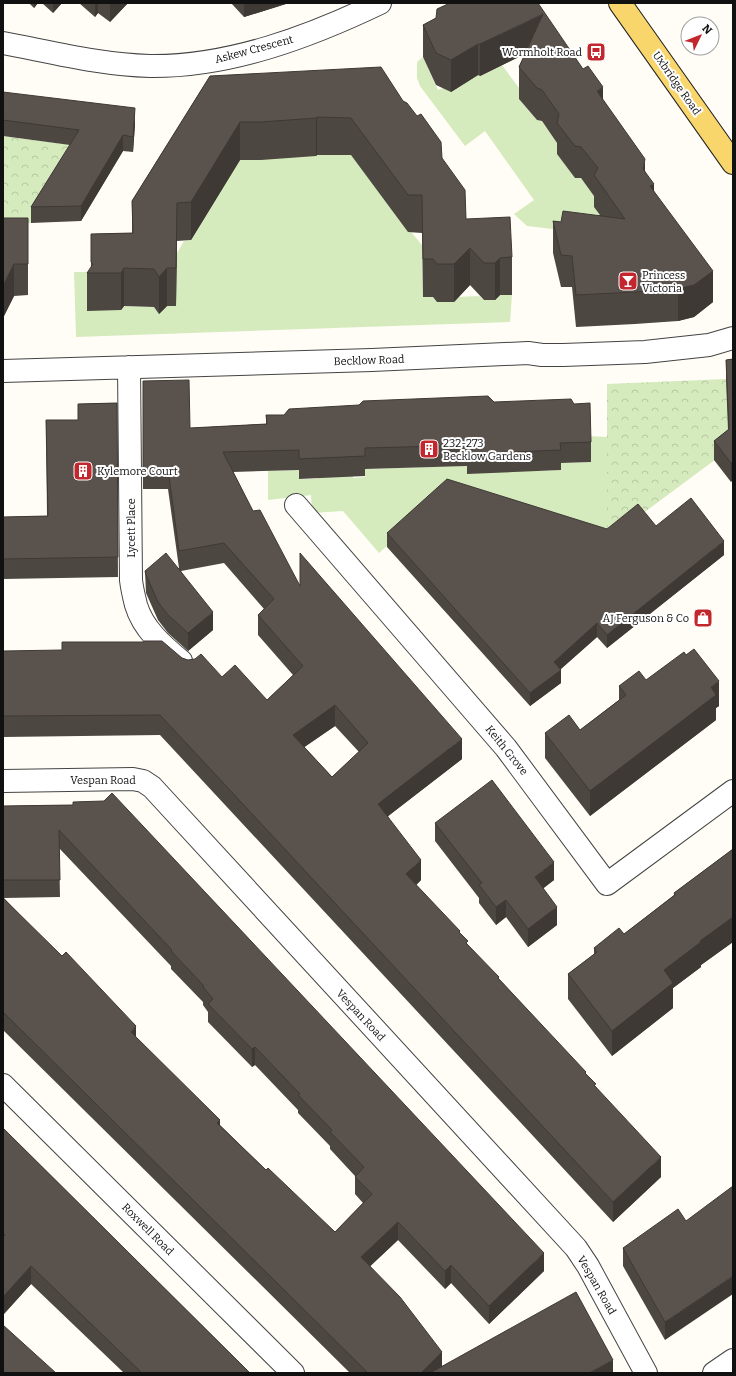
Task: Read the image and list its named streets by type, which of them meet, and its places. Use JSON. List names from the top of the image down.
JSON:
{
  "streets": {
    "main road": ["Uxbridge Road"],
    "street": [
      "Askew Crescent",
      "Becklow Road",
      "Lycett Place",
      "Keith Grove",
      "Vespan Road",
      "Roxwell Road"
    ]
  },
  "crossings": [
    ["Becklow Road", "Lycett Place"]
  ],
  "places": {
    "bus stop": ["Wormholt Road"],
    "bar": ["Princess Victoria"],
    "building": ["232-273 Becklow Gardens", "Kylemore Court"],
    "shop": ["AJ Ferguson & Co"]
  },
  "north": "top right"
}
